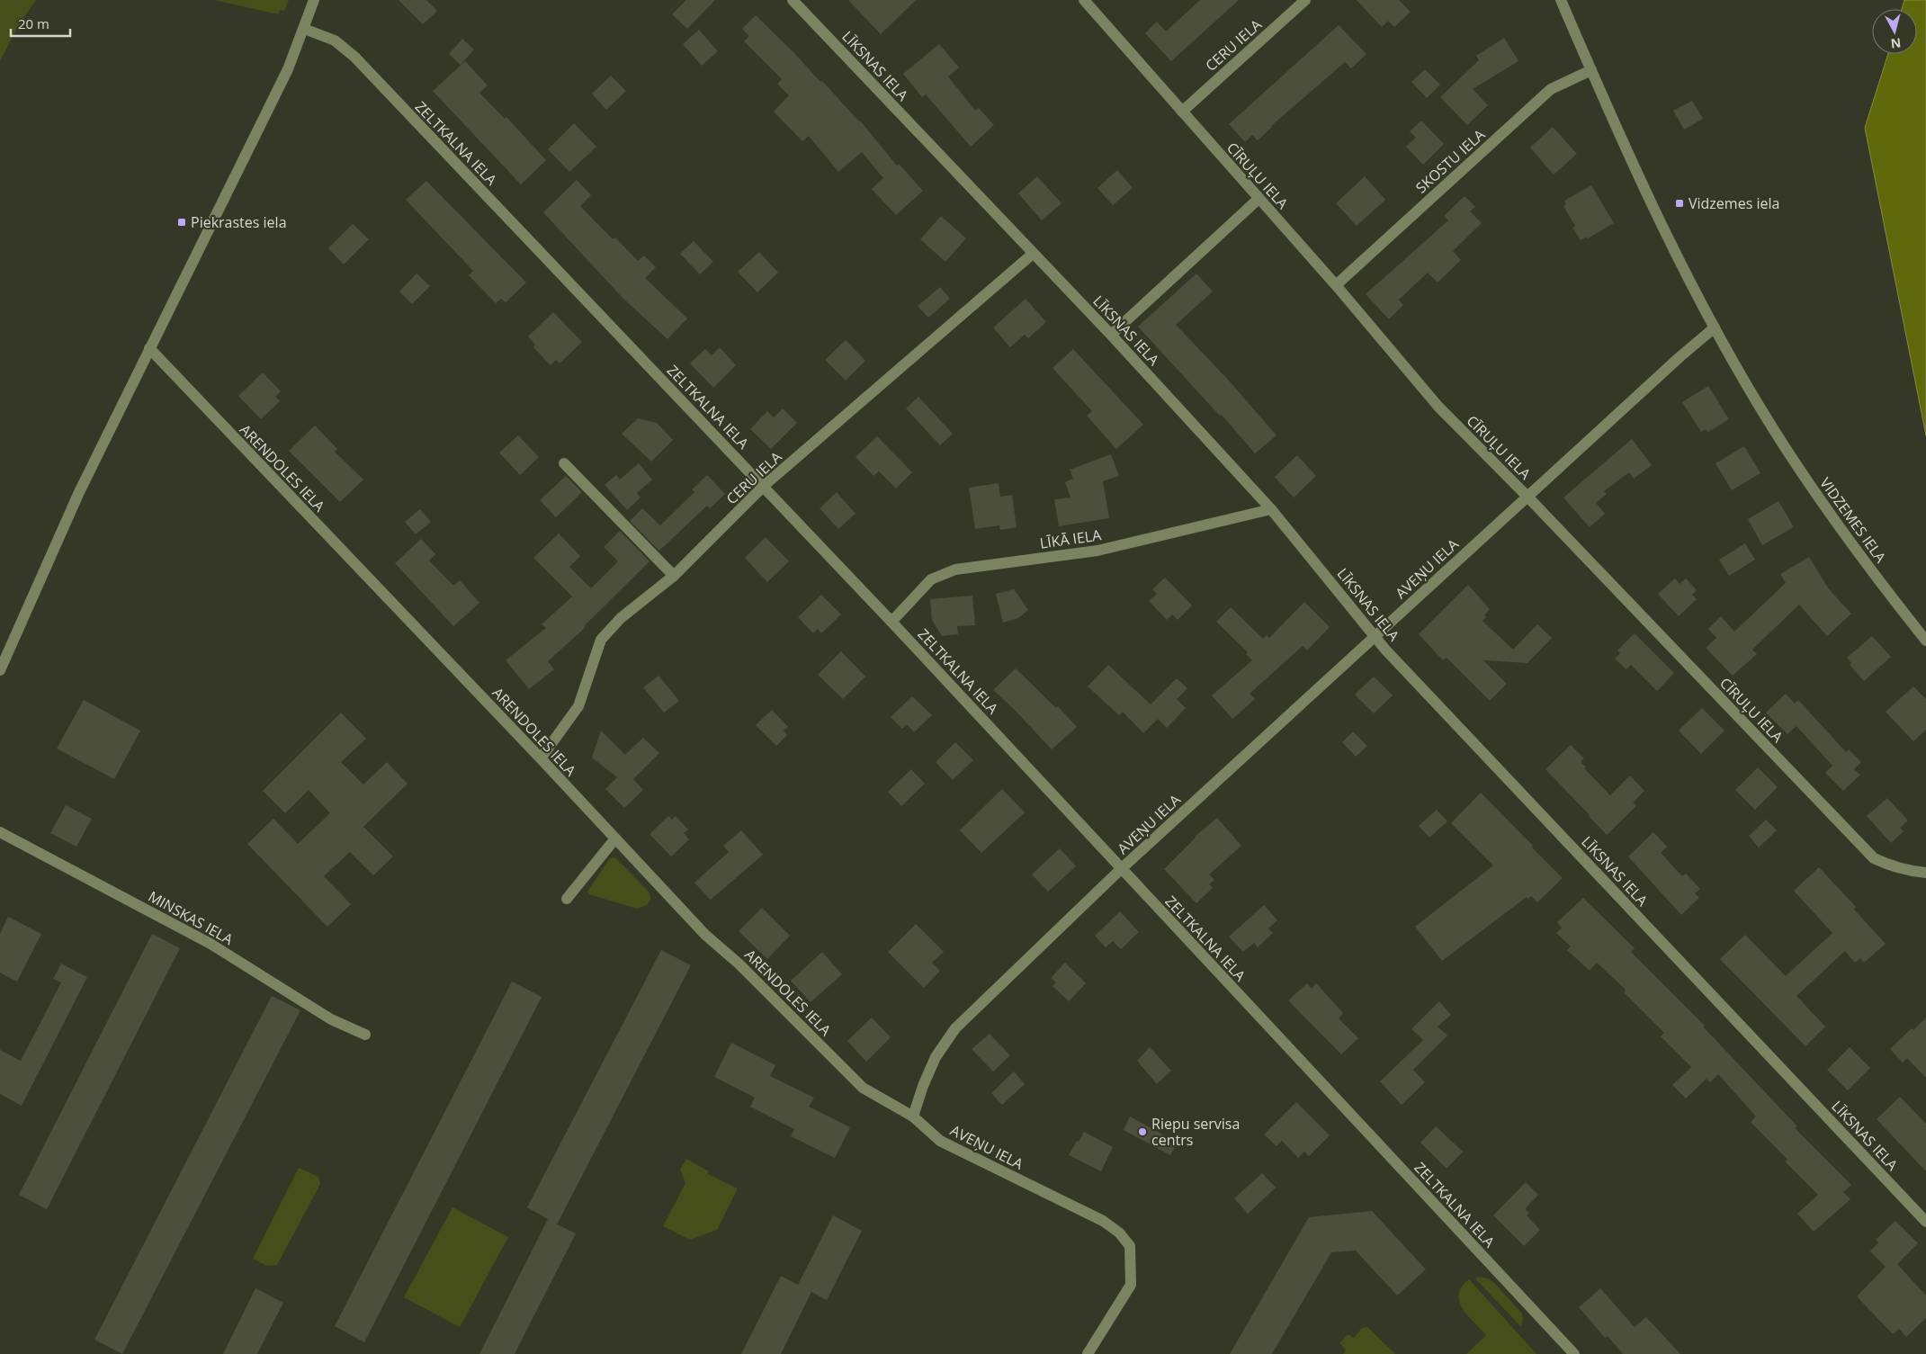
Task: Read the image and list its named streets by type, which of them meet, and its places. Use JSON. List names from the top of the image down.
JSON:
{
  "streets": {
    "street": [
      "CERU IELA",
      "LĪKSNAS IELA",
      "ZELTKALNA IELA",
      "SKOSTU IELA",
      "CĪRUĻU IELA",
      "ARENDOLES IELA",
      "VIDZEMES IELA",
      "LĪKĀ IELA",
      "AVEŅU IELA",
      "MINSKAS IELA"
    ]
  },
  "crossings": [
    ["CERU IELA", "LĪKSNAS IELA"],
    ["CERU IELA", "ZELTKALNA IELA"],
    ["CERU IELA", "CĪRUĻU IELA"],
    ["CERU IELA", "ARENDOLES IELA"],
    ["LĪKSNAS IELA", "LĪKĀ IELA"],
    ["LĪKSNAS IELA", "AVEŅU IELA"],
    ["ZELTKALNA IELA", "LĪKĀ IELA"],
    ["ZELTKALNA IELA", "AVEŅU IELA"],
    ["SKOSTU IELA", "CĪRUĻU IELA"],
    ["SKOSTU IELA", "VIDZEMES IELA"],
    ["CĪRUĻU IELA", "AVEŅU IELA"],
    ["ARENDOLES IELA", "AVEŅU IELA"],
    ["VIDZEMES IELA", "AVEŅU IELA"]
  ],
  "places": {
    "transit": ["Vidzemes iela", "Piekrastes iela"],
    "other": ["Riepu servisa centrs"]
  },
  "scale_bar": "20 m",
  "north": "bottom"
}
